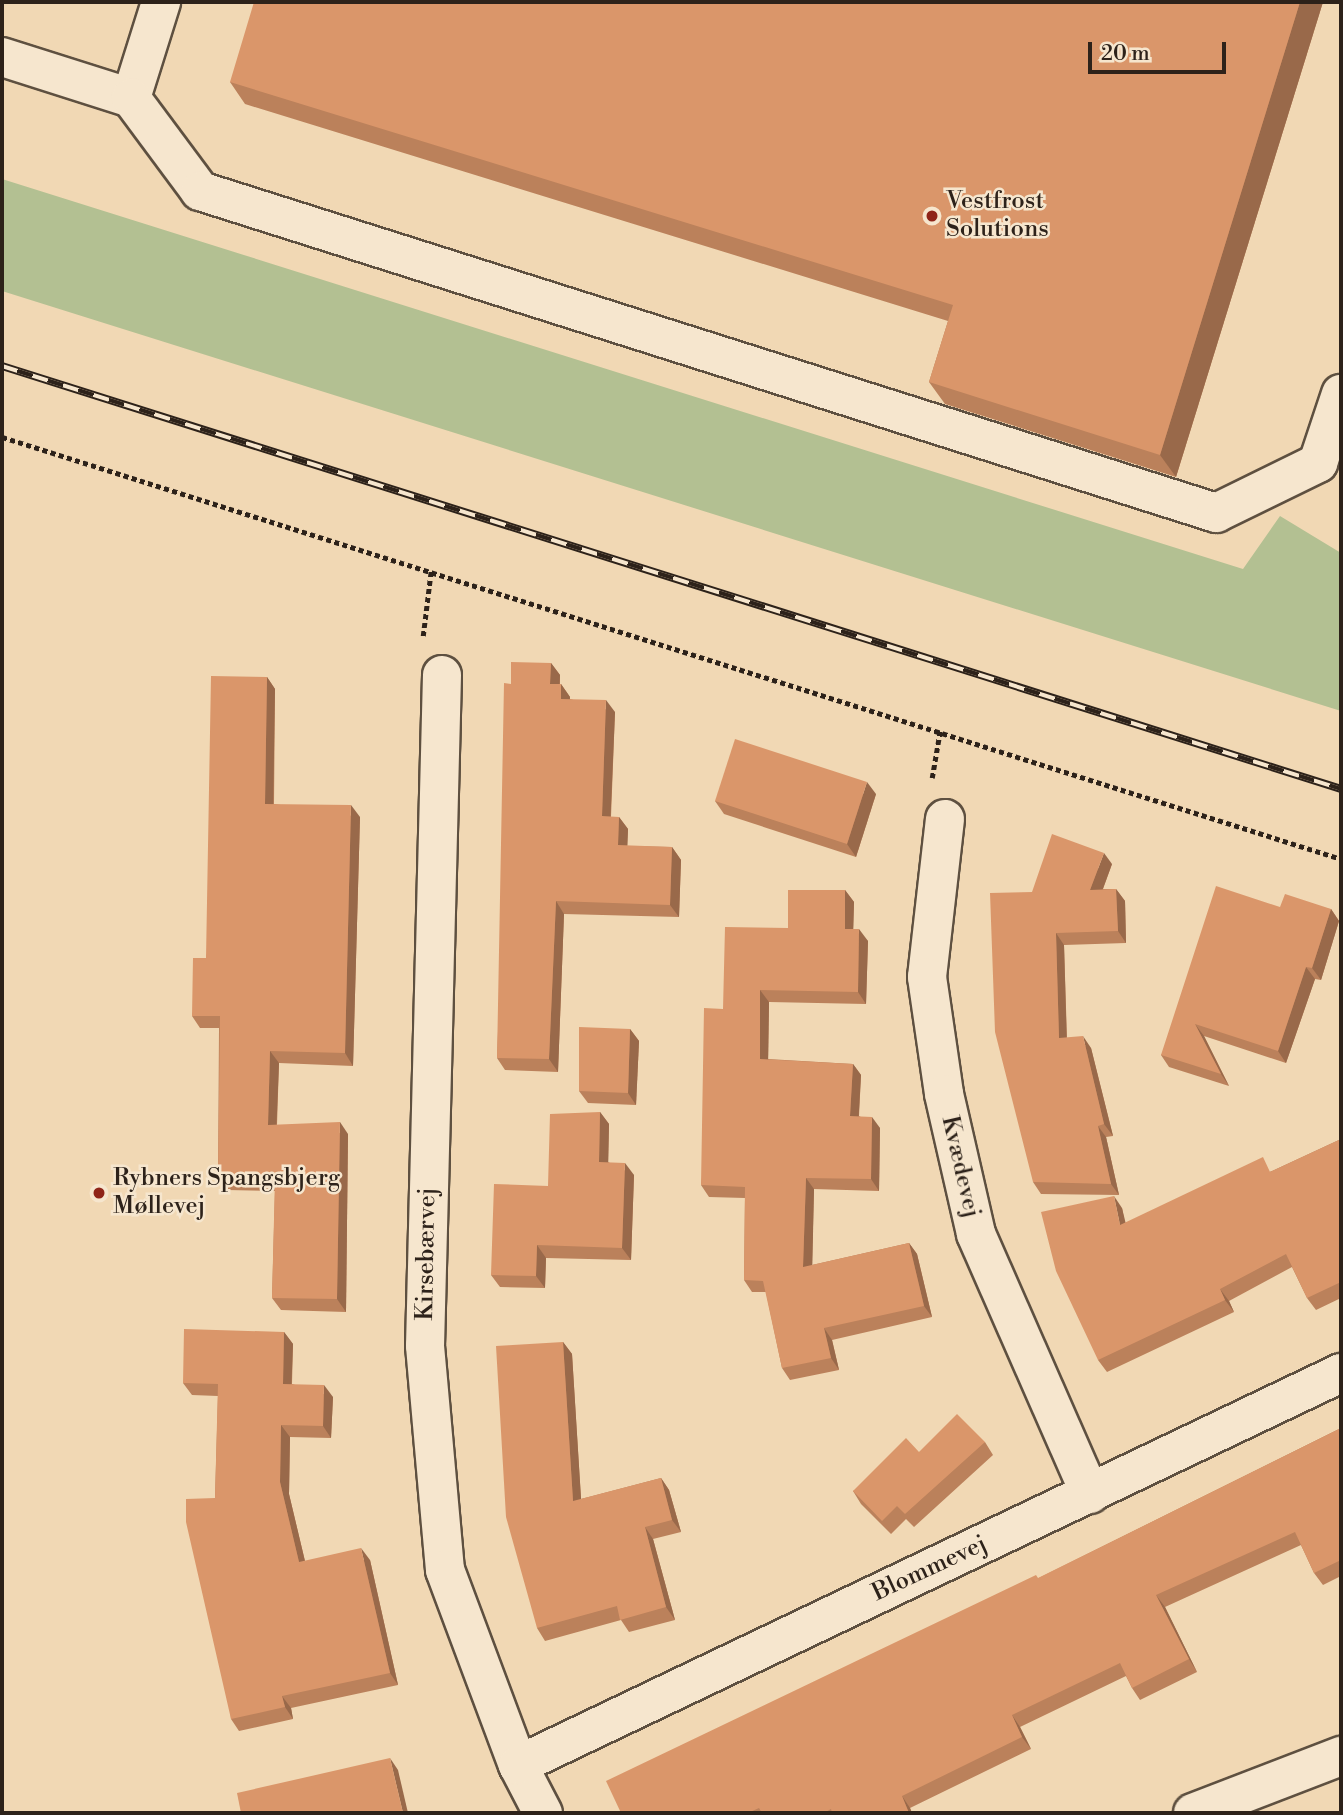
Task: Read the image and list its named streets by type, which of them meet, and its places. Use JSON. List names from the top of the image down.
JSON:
{
  "streets": {
    "street": ["Kvædevej", "Kirsebærvej", "Blommevej"]
  },
  "crossings": [
    ["Kvædevej", "Blommevej"],
    ["Kirsebærvej", "Blommevej"]
  ],
  "places": ["Vestfrost Solutions", "Rybners Spangsbjerg Møllevej"],
  "scale_bar": "20 m"
}
